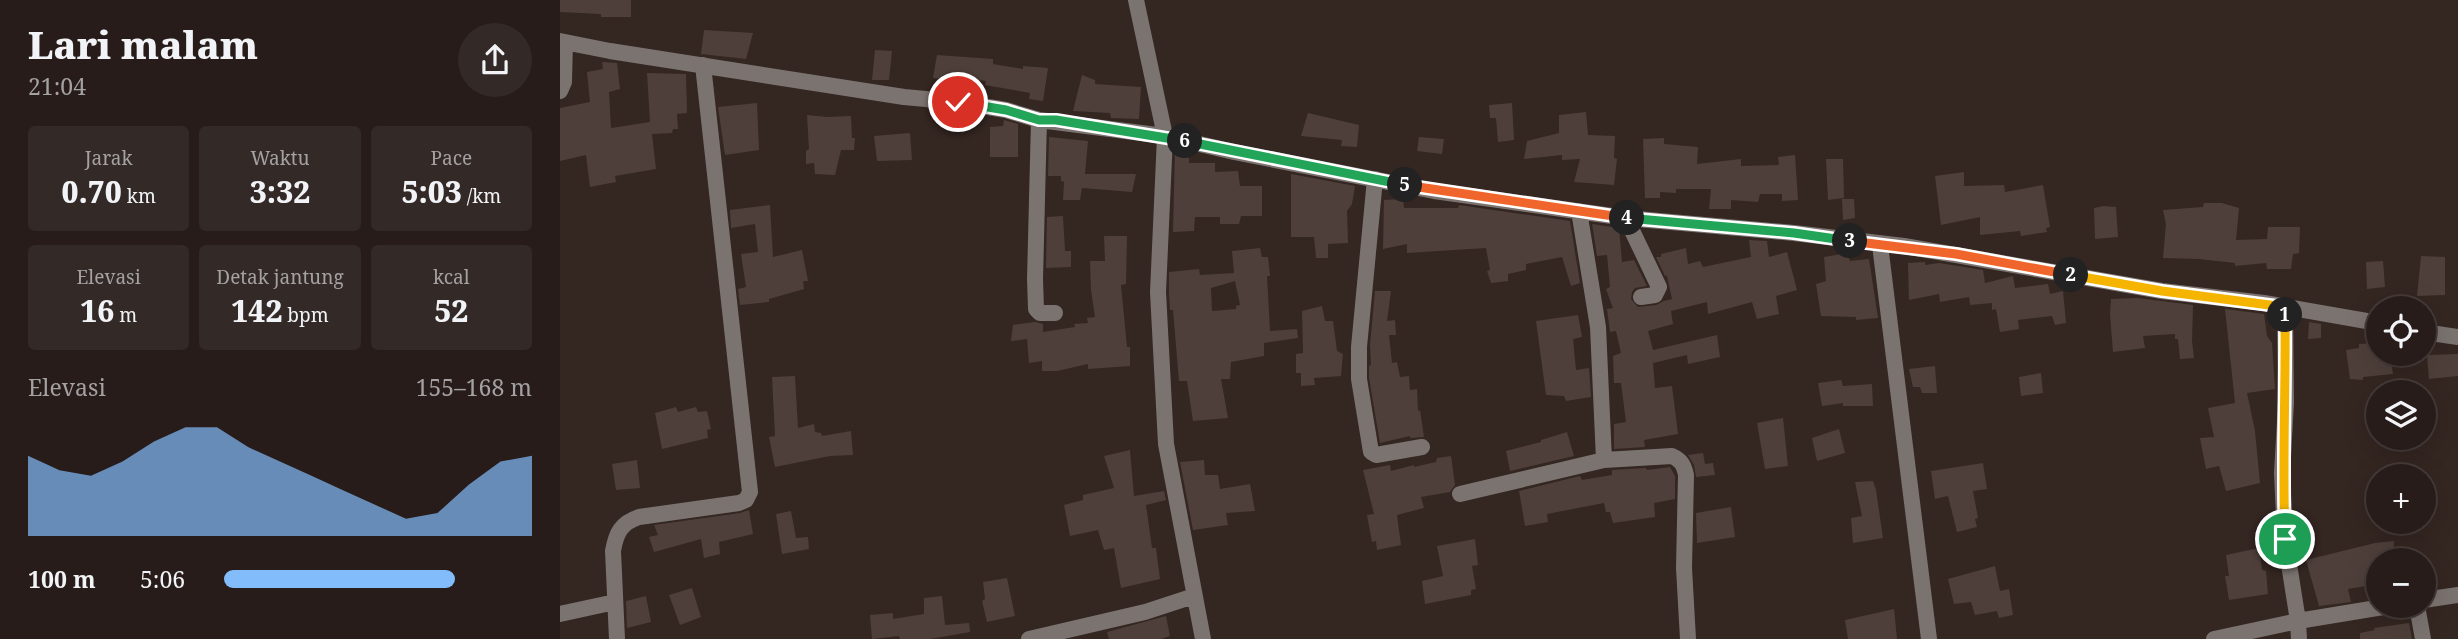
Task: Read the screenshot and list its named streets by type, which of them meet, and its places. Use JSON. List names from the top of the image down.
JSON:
{
  "page": {
    "heading": ["Lari malam", "21:04"],
    "stats": [
      ["Jarak", "0.70 km"],
      ["Waktu", "3:32"],
      ["Pace", "5:03 /km"],
      ["Elevasi", "16 m"],
      ["Detak jantung", "142 bpm"],
      ["kcal", "52"]
    ],
    "pins": [
      "6",
      "5",
      "4",
      "3",
      "2",
      "1"
    ],
    "map_buttons": ["+", "−"],
    "chart": ["Elevasi", "155–168 m"],
    "list": [
      {
        "name": "100 m",
        "note": "5:06"
      }
    ]
  }
}
